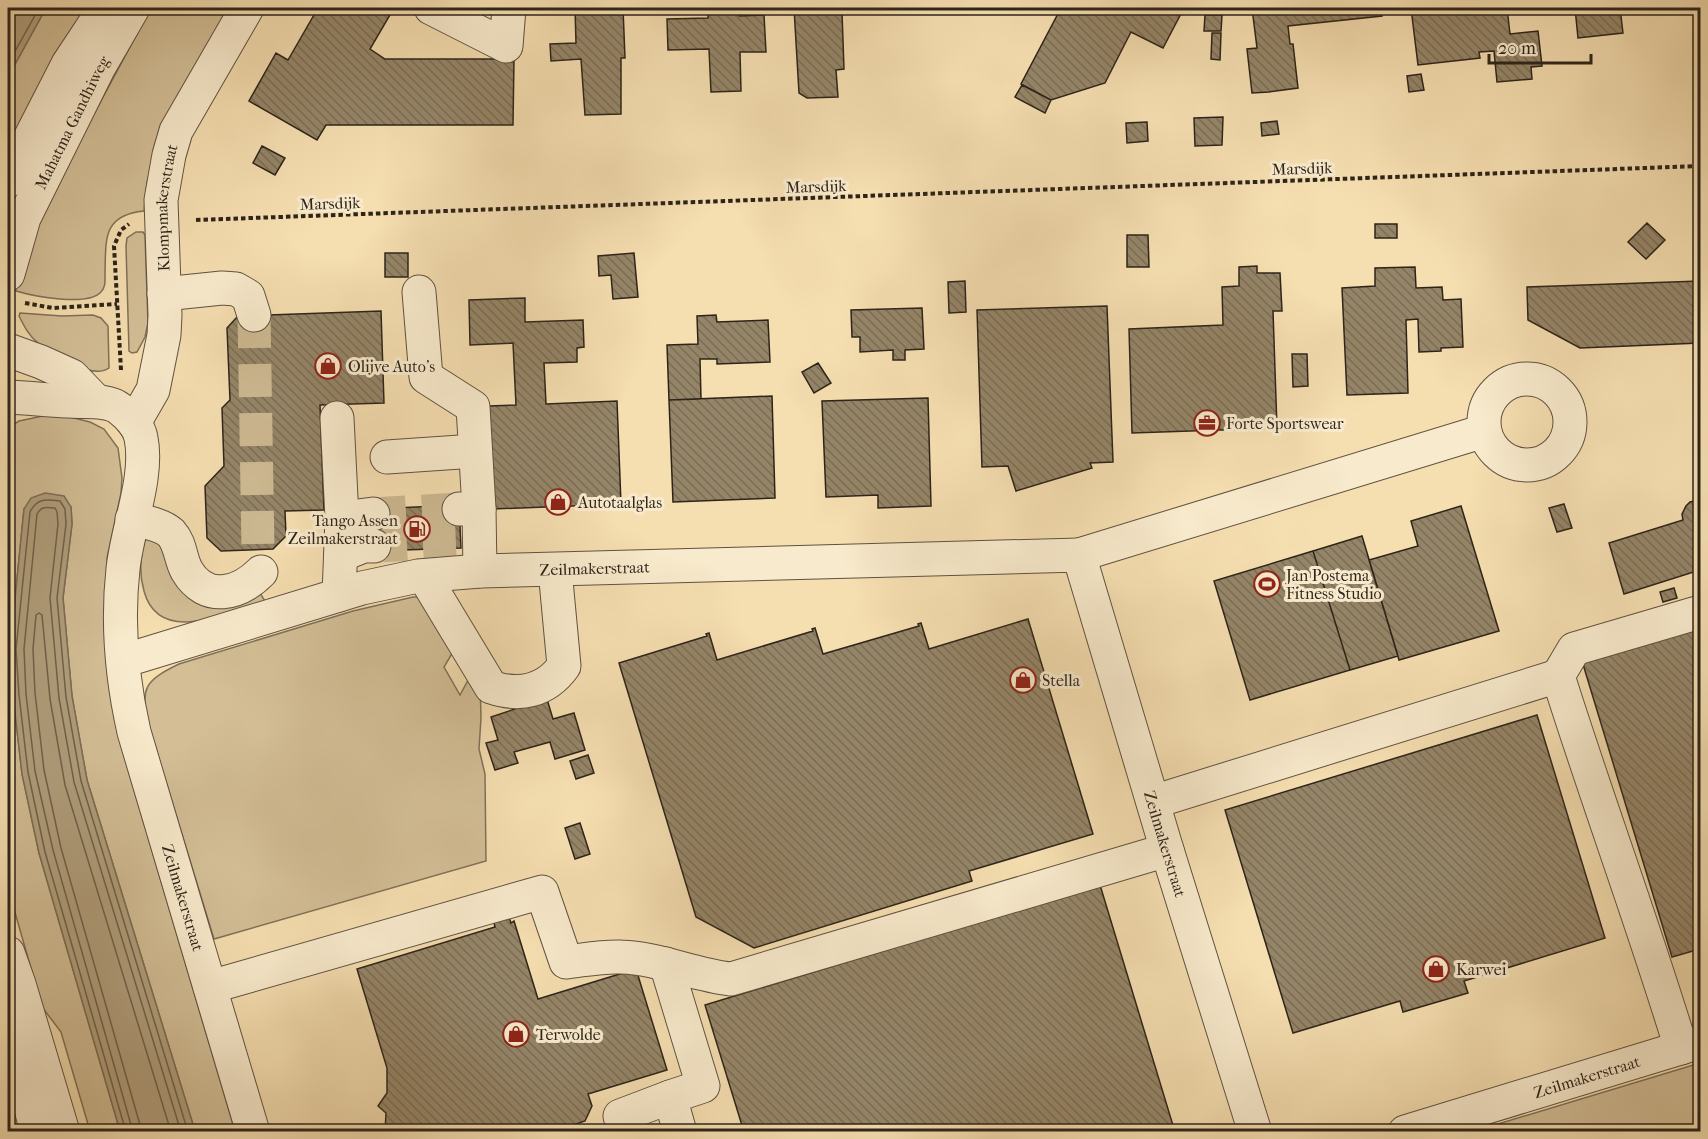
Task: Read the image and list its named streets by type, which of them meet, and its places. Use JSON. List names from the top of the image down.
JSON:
{
  "streets": {
    "street": ["Mahatma Gandhiweg", "Klompmakerstraat", "Zeilmakerstraat"],
    "path": ["Marsdijk"]
  },
  "crossings": [
    ["Marsdijk", "Klompmakerstraat"],
    ["Klompmakerstraat", "Zeilmakerstraat"]
  ],
  "places": {
    "shop": [
      "Olijve Auto's",
      "Autotaalglas",
      "Stella",
      "Karwei",
      "Terwolde"
    ],
    "office": ["Forte Sportswear"],
    "fuel station": ["Tango Assen Zeilmakerstraat"],
    "sports": ["Jan Postema Fitness Studio"]
  },
  "scale_bar": "20 m"
}
